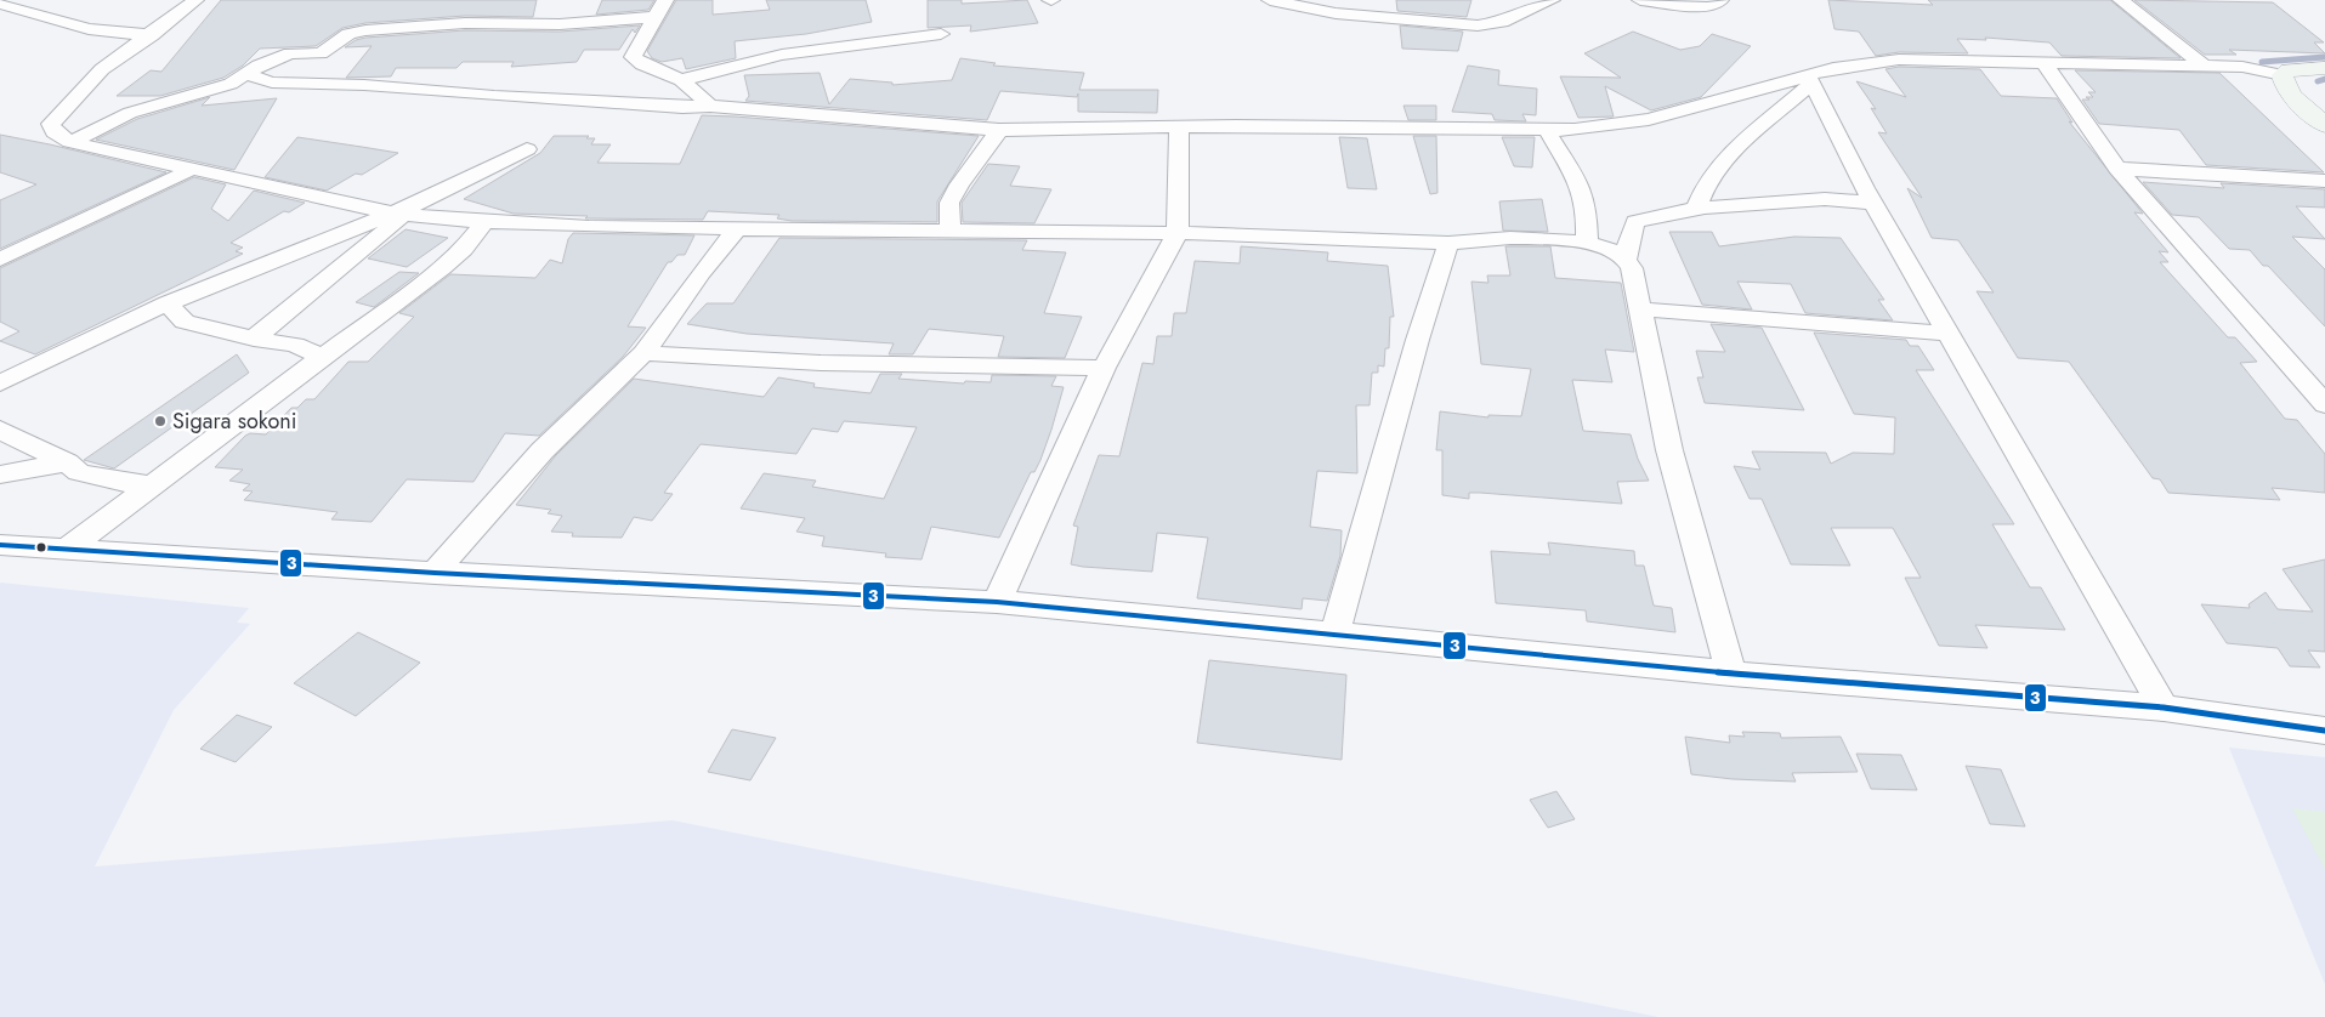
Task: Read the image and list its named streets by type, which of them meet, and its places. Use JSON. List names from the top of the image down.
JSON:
{
  "places": ["Sigara sokoni"],
  "lines": ["transit line 3"]
}
